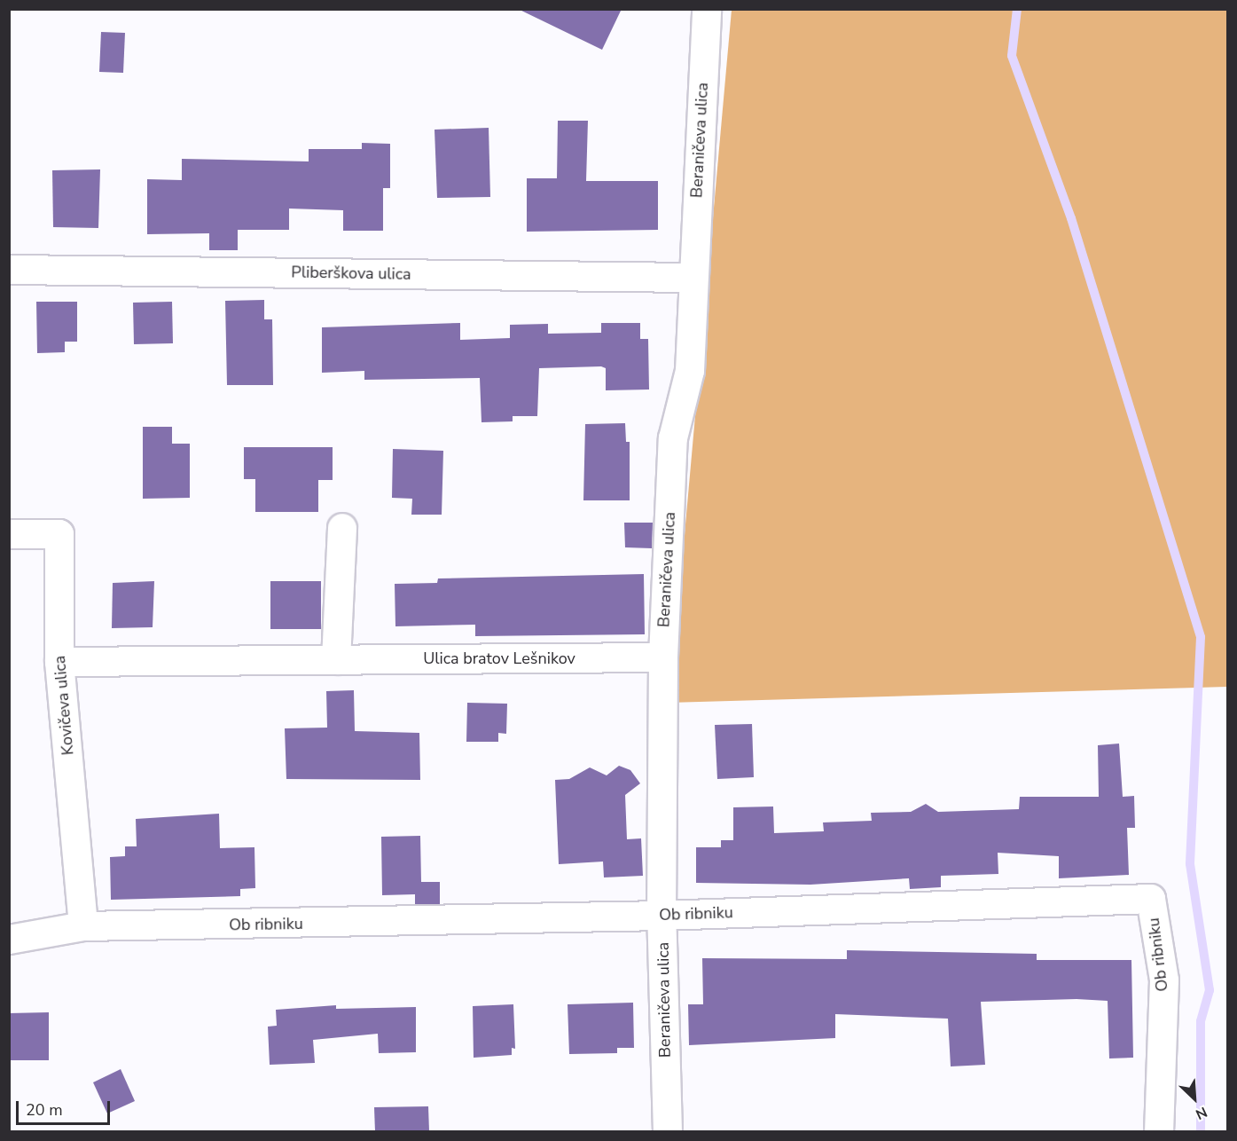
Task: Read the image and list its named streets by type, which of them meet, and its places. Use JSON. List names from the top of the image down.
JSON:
{
  "streets": {
    "street": [
      "Beraničeva ulica",
      "Pliberškova ulica",
      "Ulica bratov Lešnikov",
      "Kovičeva ulica",
      "Ob ribniku"
    ]
  },
  "crossings": [
    ["Beraničeva ulica", "Pliberškova ulica"],
    ["Beraničeva ulica", "Ulica bratov Lešnikov"],
    ["Beraničeva ulica", "Ob ribniku"],
    ["Ulica bratov Lešnikov", "Kovičeva ulica"],
    ["Kovičeva ulica", "Ob ribniku"]
  ],
  "scale_bar": "20 m",
  "north": "bottom right"
}
